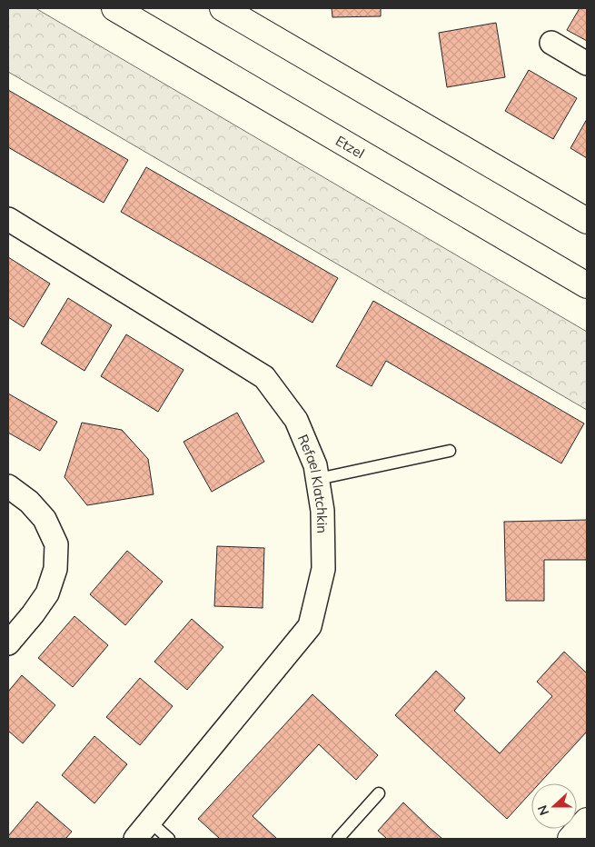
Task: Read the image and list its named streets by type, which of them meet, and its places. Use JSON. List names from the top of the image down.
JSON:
{
  "streets": {
    "main road": ["Etzel"],
    "street": ["Refael Klatchkin"]
  },
  "north": "left"
}
